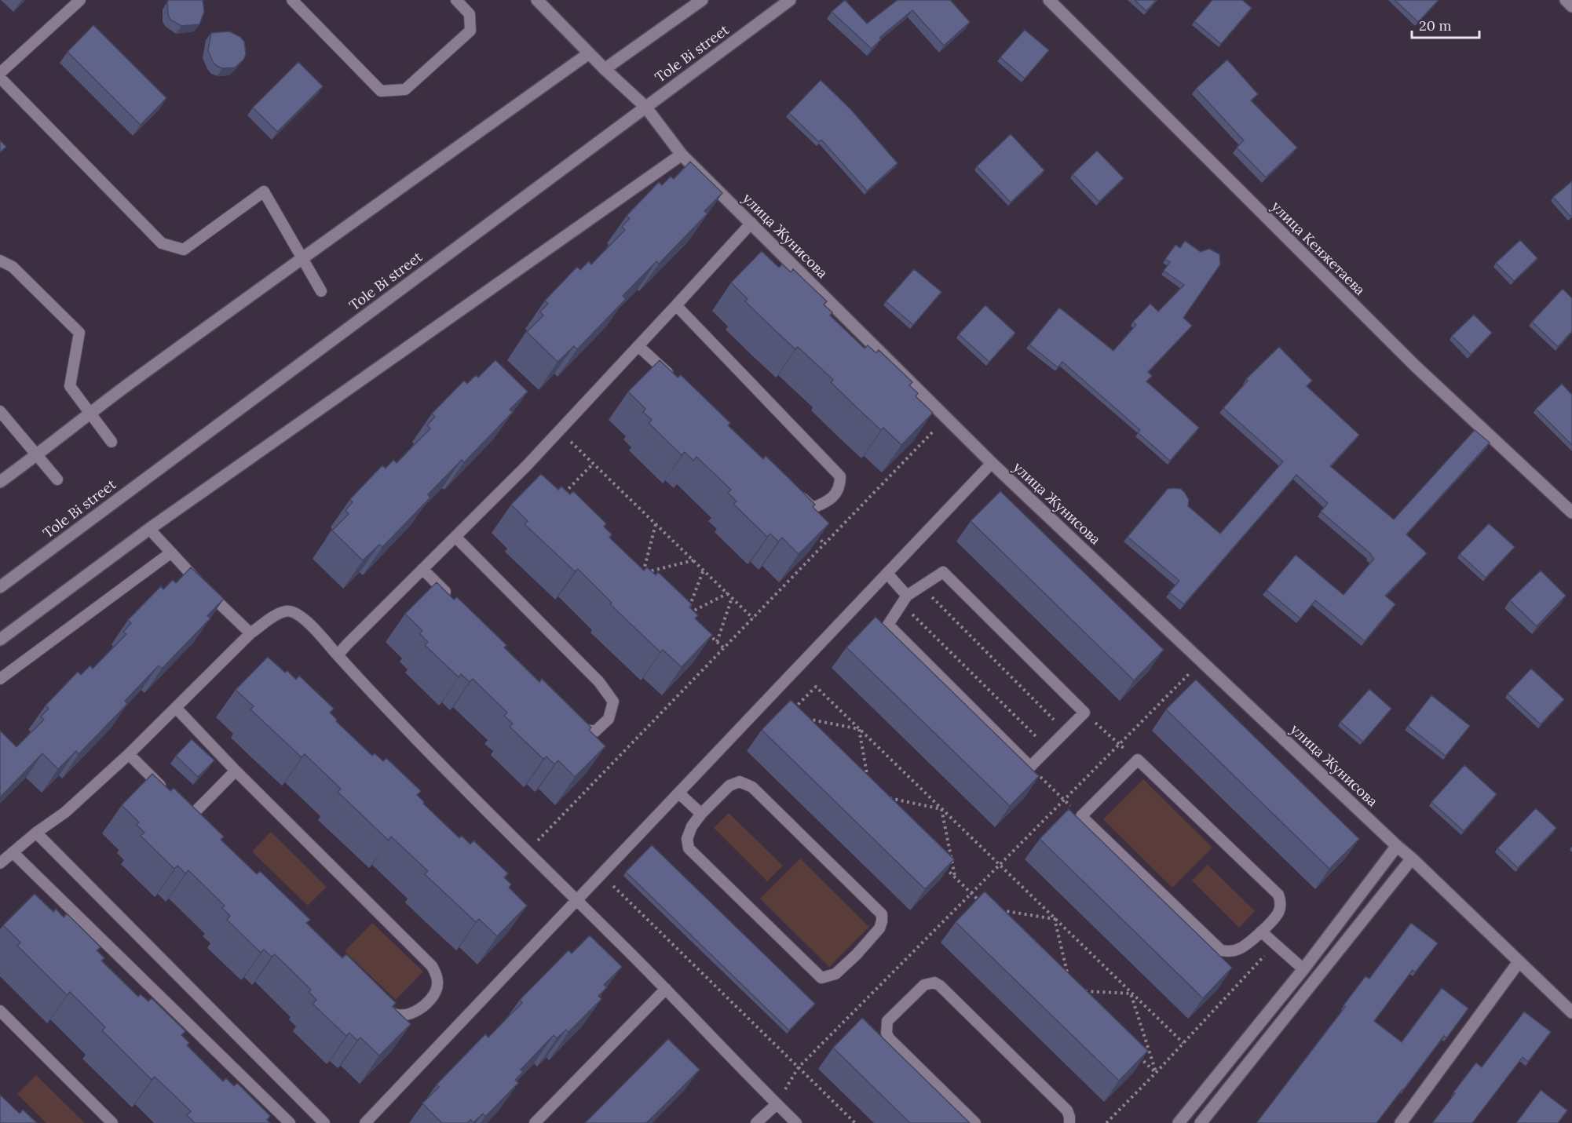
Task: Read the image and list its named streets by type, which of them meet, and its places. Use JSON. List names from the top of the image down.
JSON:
{
  "streets": {
    "street": ["Tole Bi street", "улица Жунисова", "улица Кенжетаева"]
  },
  "crossings": [
    ["Tole Bi street", "улица Жунисова"]
  ],
  "scale_bar": "20 m"
}
